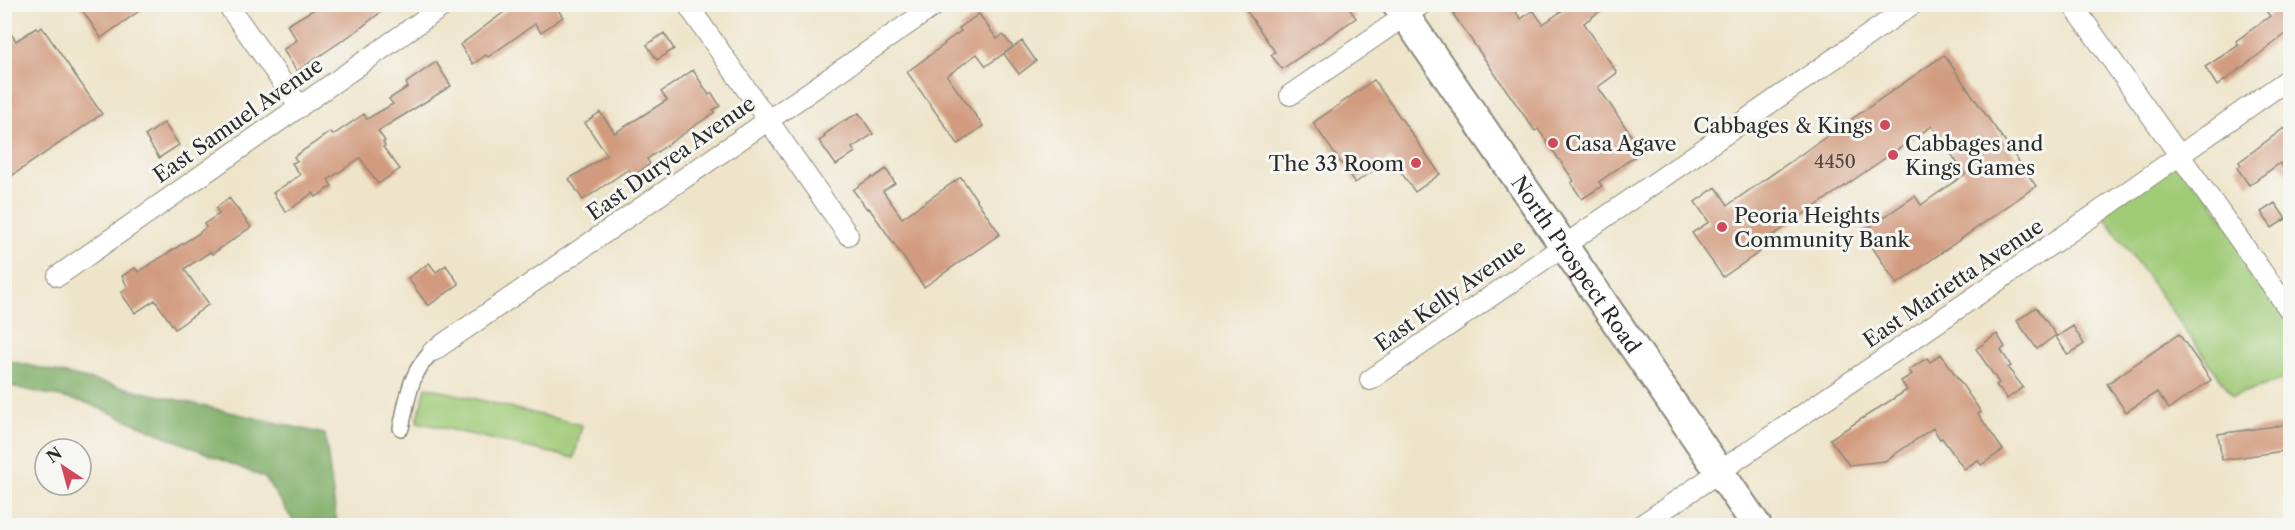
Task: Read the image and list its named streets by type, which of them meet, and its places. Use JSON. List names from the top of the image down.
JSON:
{
  "streets": {
    "main road": ["North Prospect Road"],
    "street": [
      "East Samuel Avenue",
      "East Duryea Avenue",
      "East Marietta Avenue",
      "East Kelly Avenue"
    ]
  },
  "crossings": [
    ["North Prospect Road", "East Marietta Avenue"],
    ["North Prospect Road", "East Kelly Avenue"]
  ],
  "places": [
    "Cabbages & Kings",
    "Casa Agave",
    "Cabbages and Kings Games",
    "The 33 Room",
    "Peoria Heights Community Bank"
  ],
  "house_numbers": ["4450"],
  "north": "top left"
}
